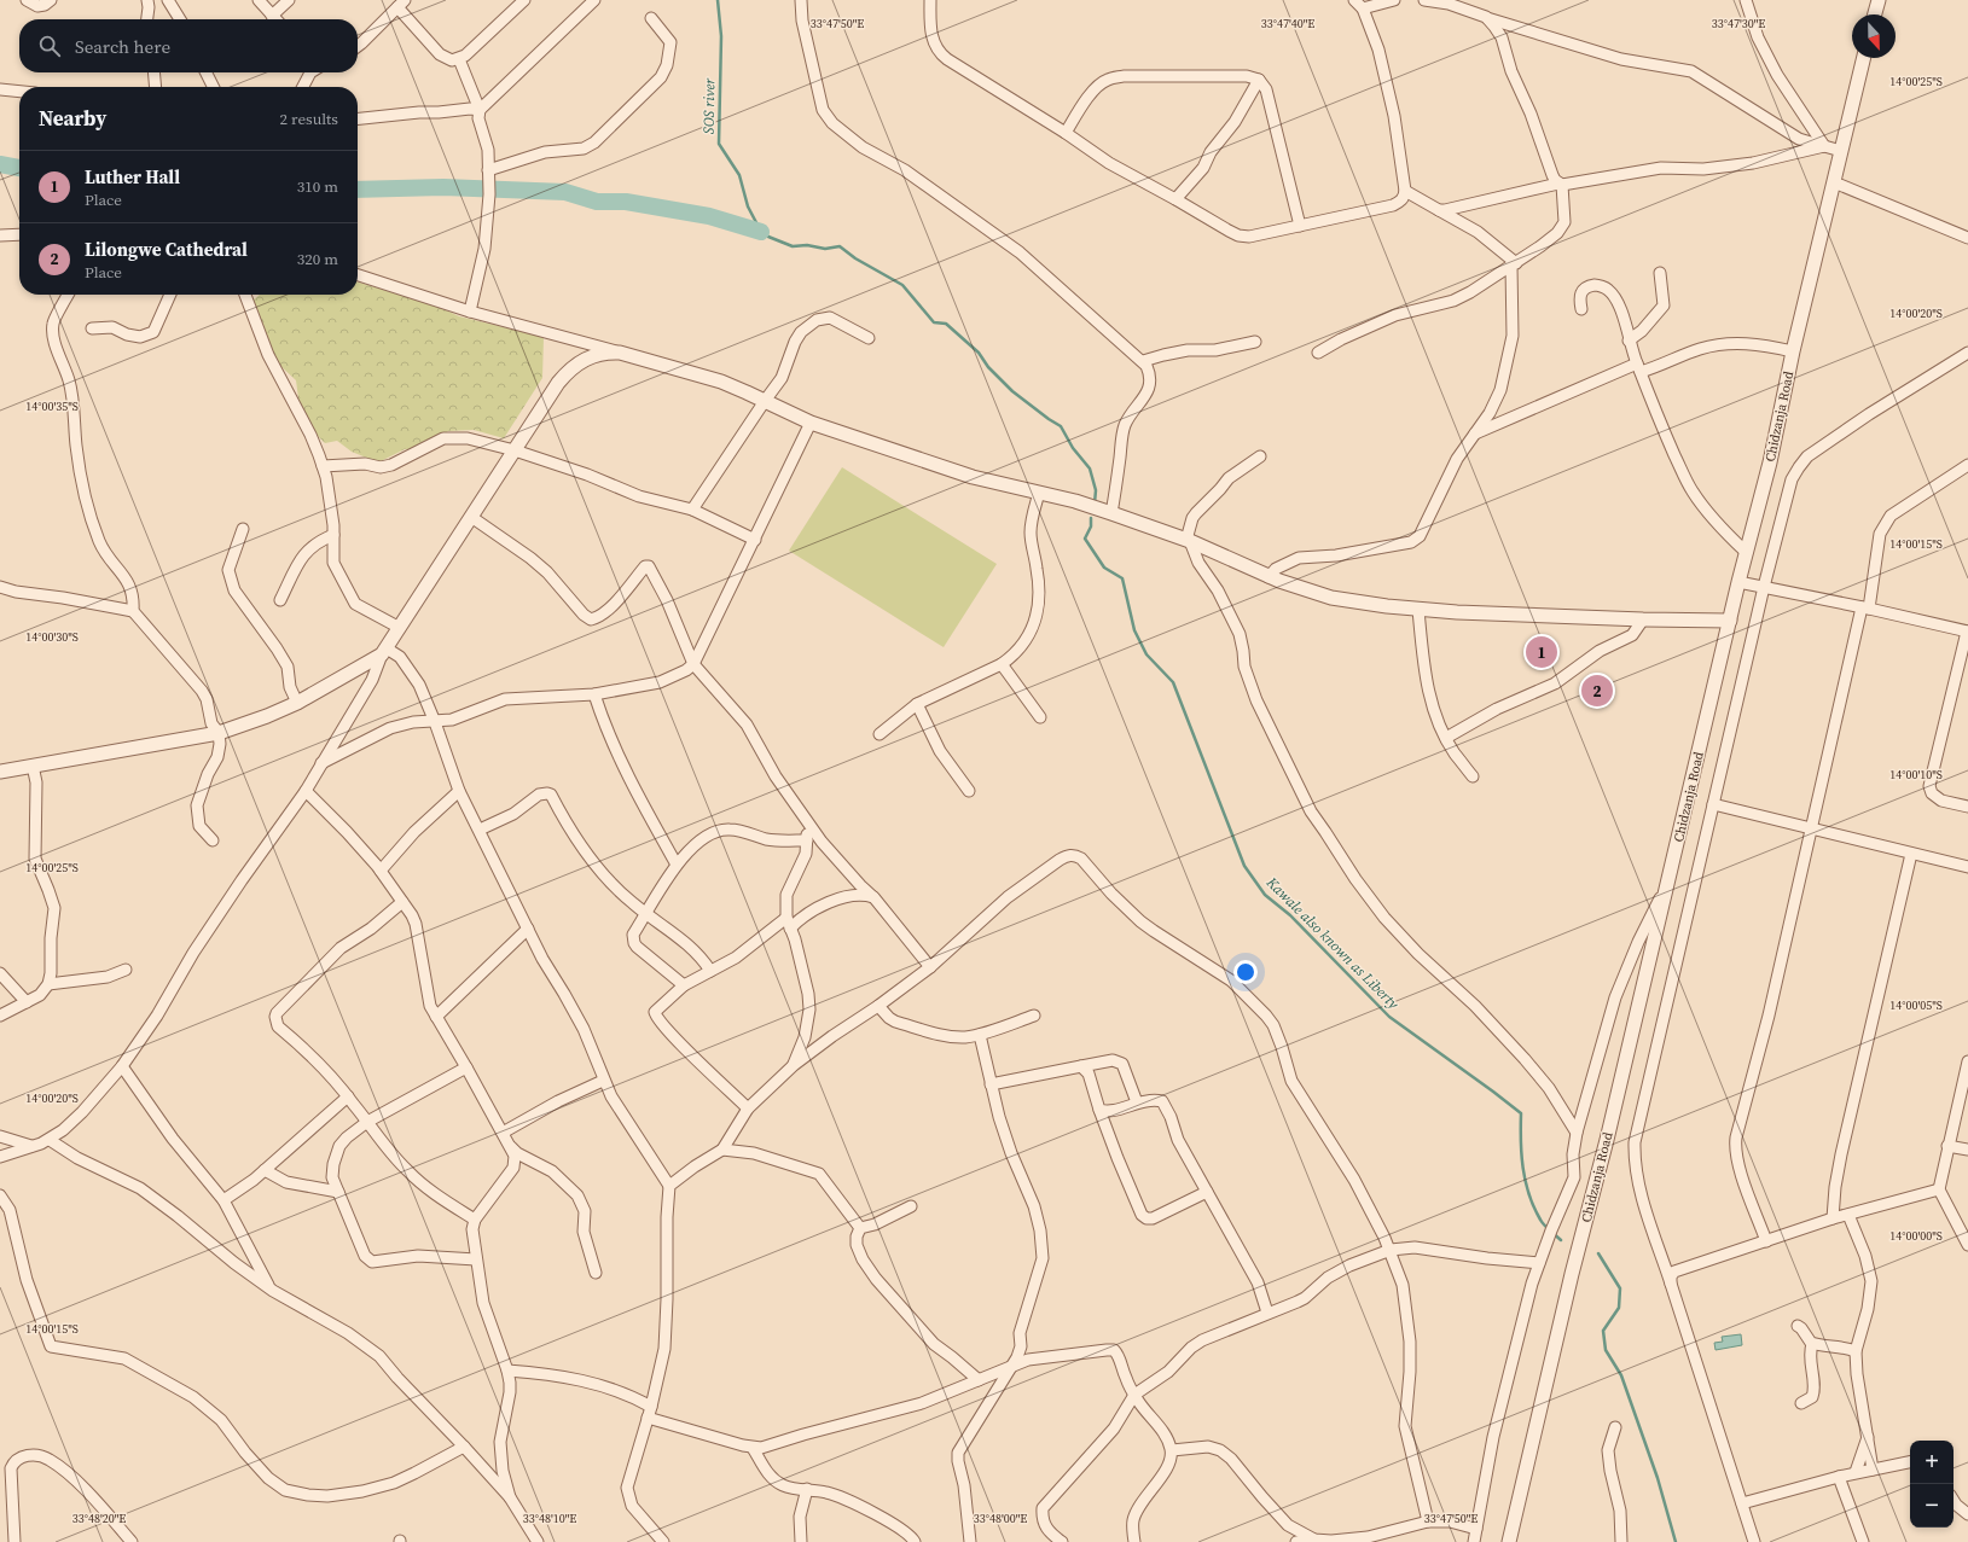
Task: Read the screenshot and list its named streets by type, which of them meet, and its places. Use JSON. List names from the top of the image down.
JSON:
{
  "streets": {
    "street": ["Chidzanja Road"]
  },
  "water": ["SOS river", "Kawale also known as Liberty"],
  "north": "bottom",
  "page": {
    "search": "Search here",
    "heading": ["Nearby", "2 results"],
    "list": [
      {
        "mark": "1",
        "name": "Luther Hall",
        "note": "Place",
        "value": "310 m"
      },
      {
        "mark": "2",
        "name": "Lilongwe Cathedral",
        "note": "Place",
        "value": "320 m"
      }
    ],
    "pins": ["1", "2"],
    "map_buttons": ["+", "−"]
  },
  "coordinates": [
    "33°47'50\"E",
    "33°47'40\"E",
    "33°47'30\"E",
    "14°00'25\"S",
    "14°00'20\"S",
    "14°00'35\"S",
    "14°00'15\"S",
    "14°00'30\"S",
    "14°00'10\"S",
    "14°00'05\"S",
    "14°00'00\"S",
    "33°48'20\"E",
    "33°48'10\"E",
    "33°48'00\"E"
  ]
}
